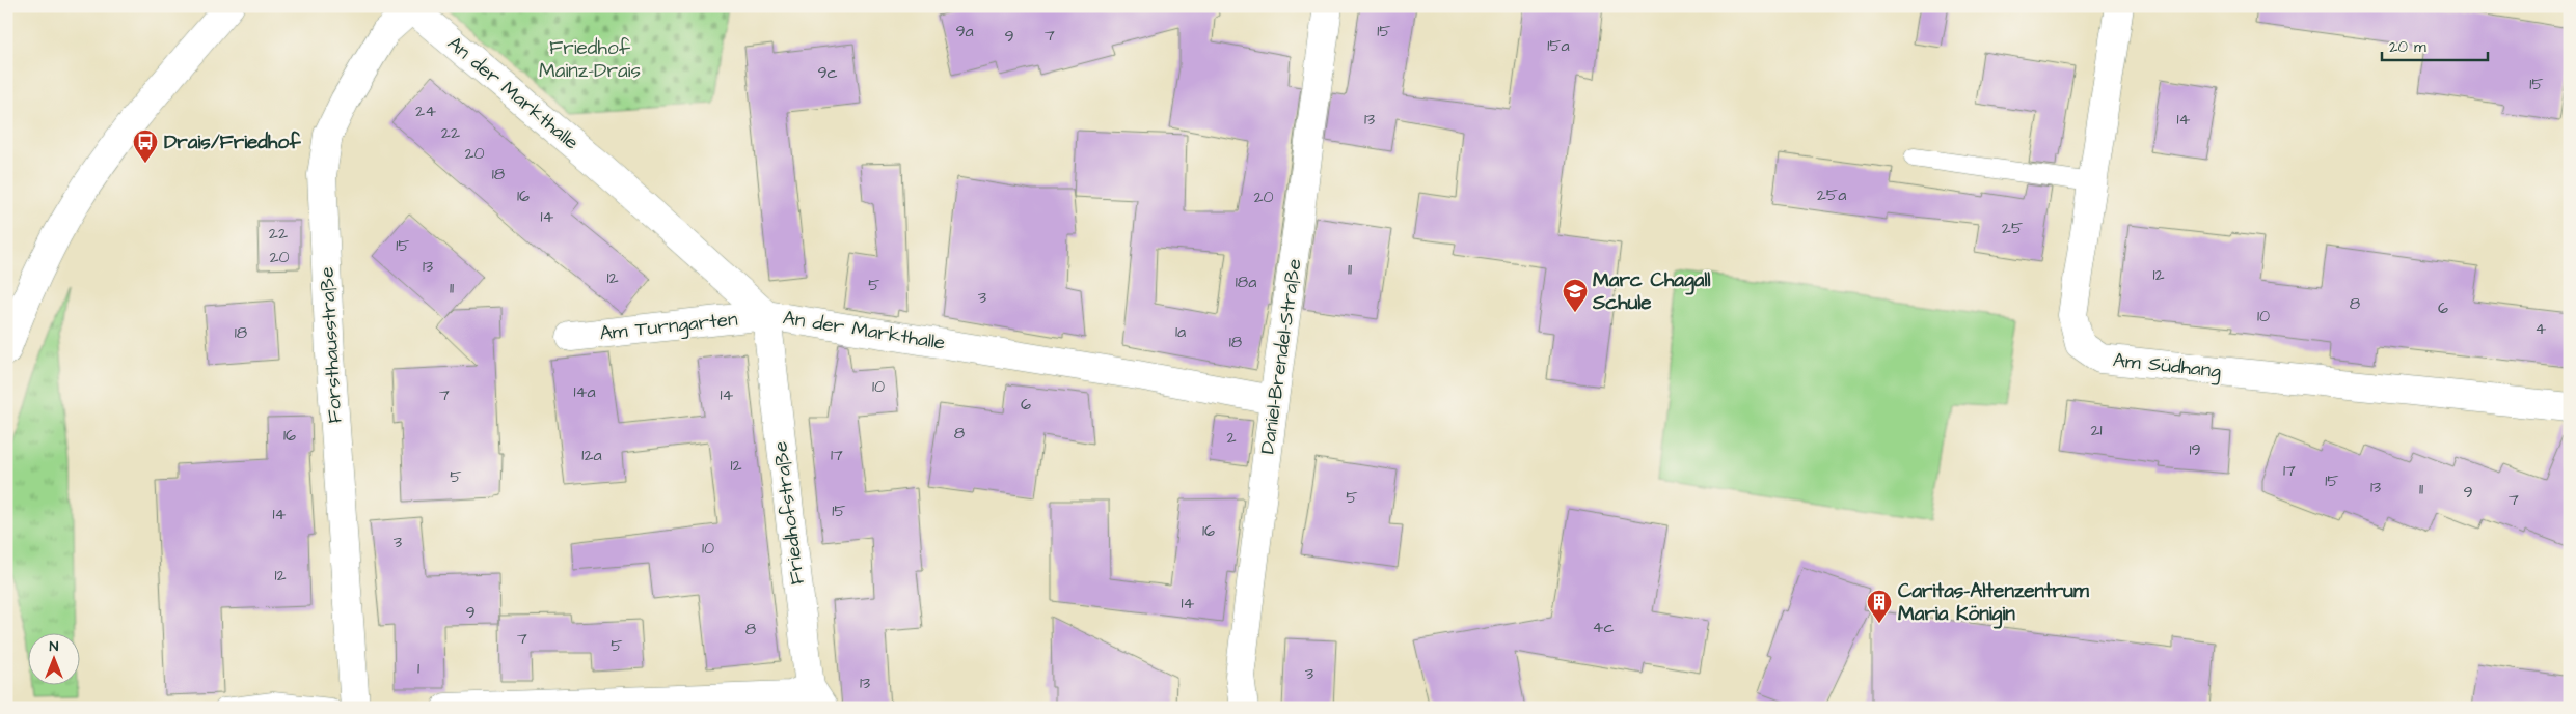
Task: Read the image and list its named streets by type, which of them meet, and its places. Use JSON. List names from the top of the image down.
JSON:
{
  "streets": {
    "street": [
      "An der Markthalle",
      "Am Turngarten",
      "Forsthausstraße",
      "Daniel-Brendel-Straße",
      "Am Südhang",
      "Friedhofstraße"
    ]
  },
  "crossings": [
    ["An der Markthalle", "Am Turngarten"],
    ["An der Markthalle", "Forsthausstraße"],
    ["An der Markthalle", "Daniel-Brendel-Straße"],
    ["An der Markthalle", "Friedhofstraße"],
    ["Am Turngarten", "Friedhofstraße"]
  ],
  "parks": ["Friedhof Mainz-Drais"],
  "places": {
    "bus stop": ["Drais/Friedhof"],
    "school or university": ["Marc Chagall Schule"],
    "building": ["Caritas-Altenzentrum Maria Königin"]
  },
  "house_numbers": [
    "9a",
    "15",
    "7",
    "9",
    "15a",
    "9c",
    "15",
    "24",
    "13",
    "14",
    "22",
    "20",
    "18",
    "25a",
    "16",
    "20",
    "14",
    "25",
    "22",
    "15",
    "20",
    "13",
    "11",
    "12",
    "12",
    "18a",
    "5",
    "11",
    "3",
    "8",
    "6",
    "10",
    "4",
    "1a",
    "18",
    "18",
    "10",
    "14a",
    "7",
    "14",
    "6",
    "21",
    "8",
    "16",
    "2",
    "19",
    "12a",
    "17",
    "12",
    "17",
    "5",
    "15",
    "13",
    "11",
    "9",
    "5",
    "7",
    "15",
    "14",
    "16",
    "3",
    "10",
    "12",
    "14",
    "9",
    "4c",
    "8",
    "7",
    "5",
    "1",
    "3",
    "13"
  ],
  "scale_bar": "20 m",
  "north": "top"
}
